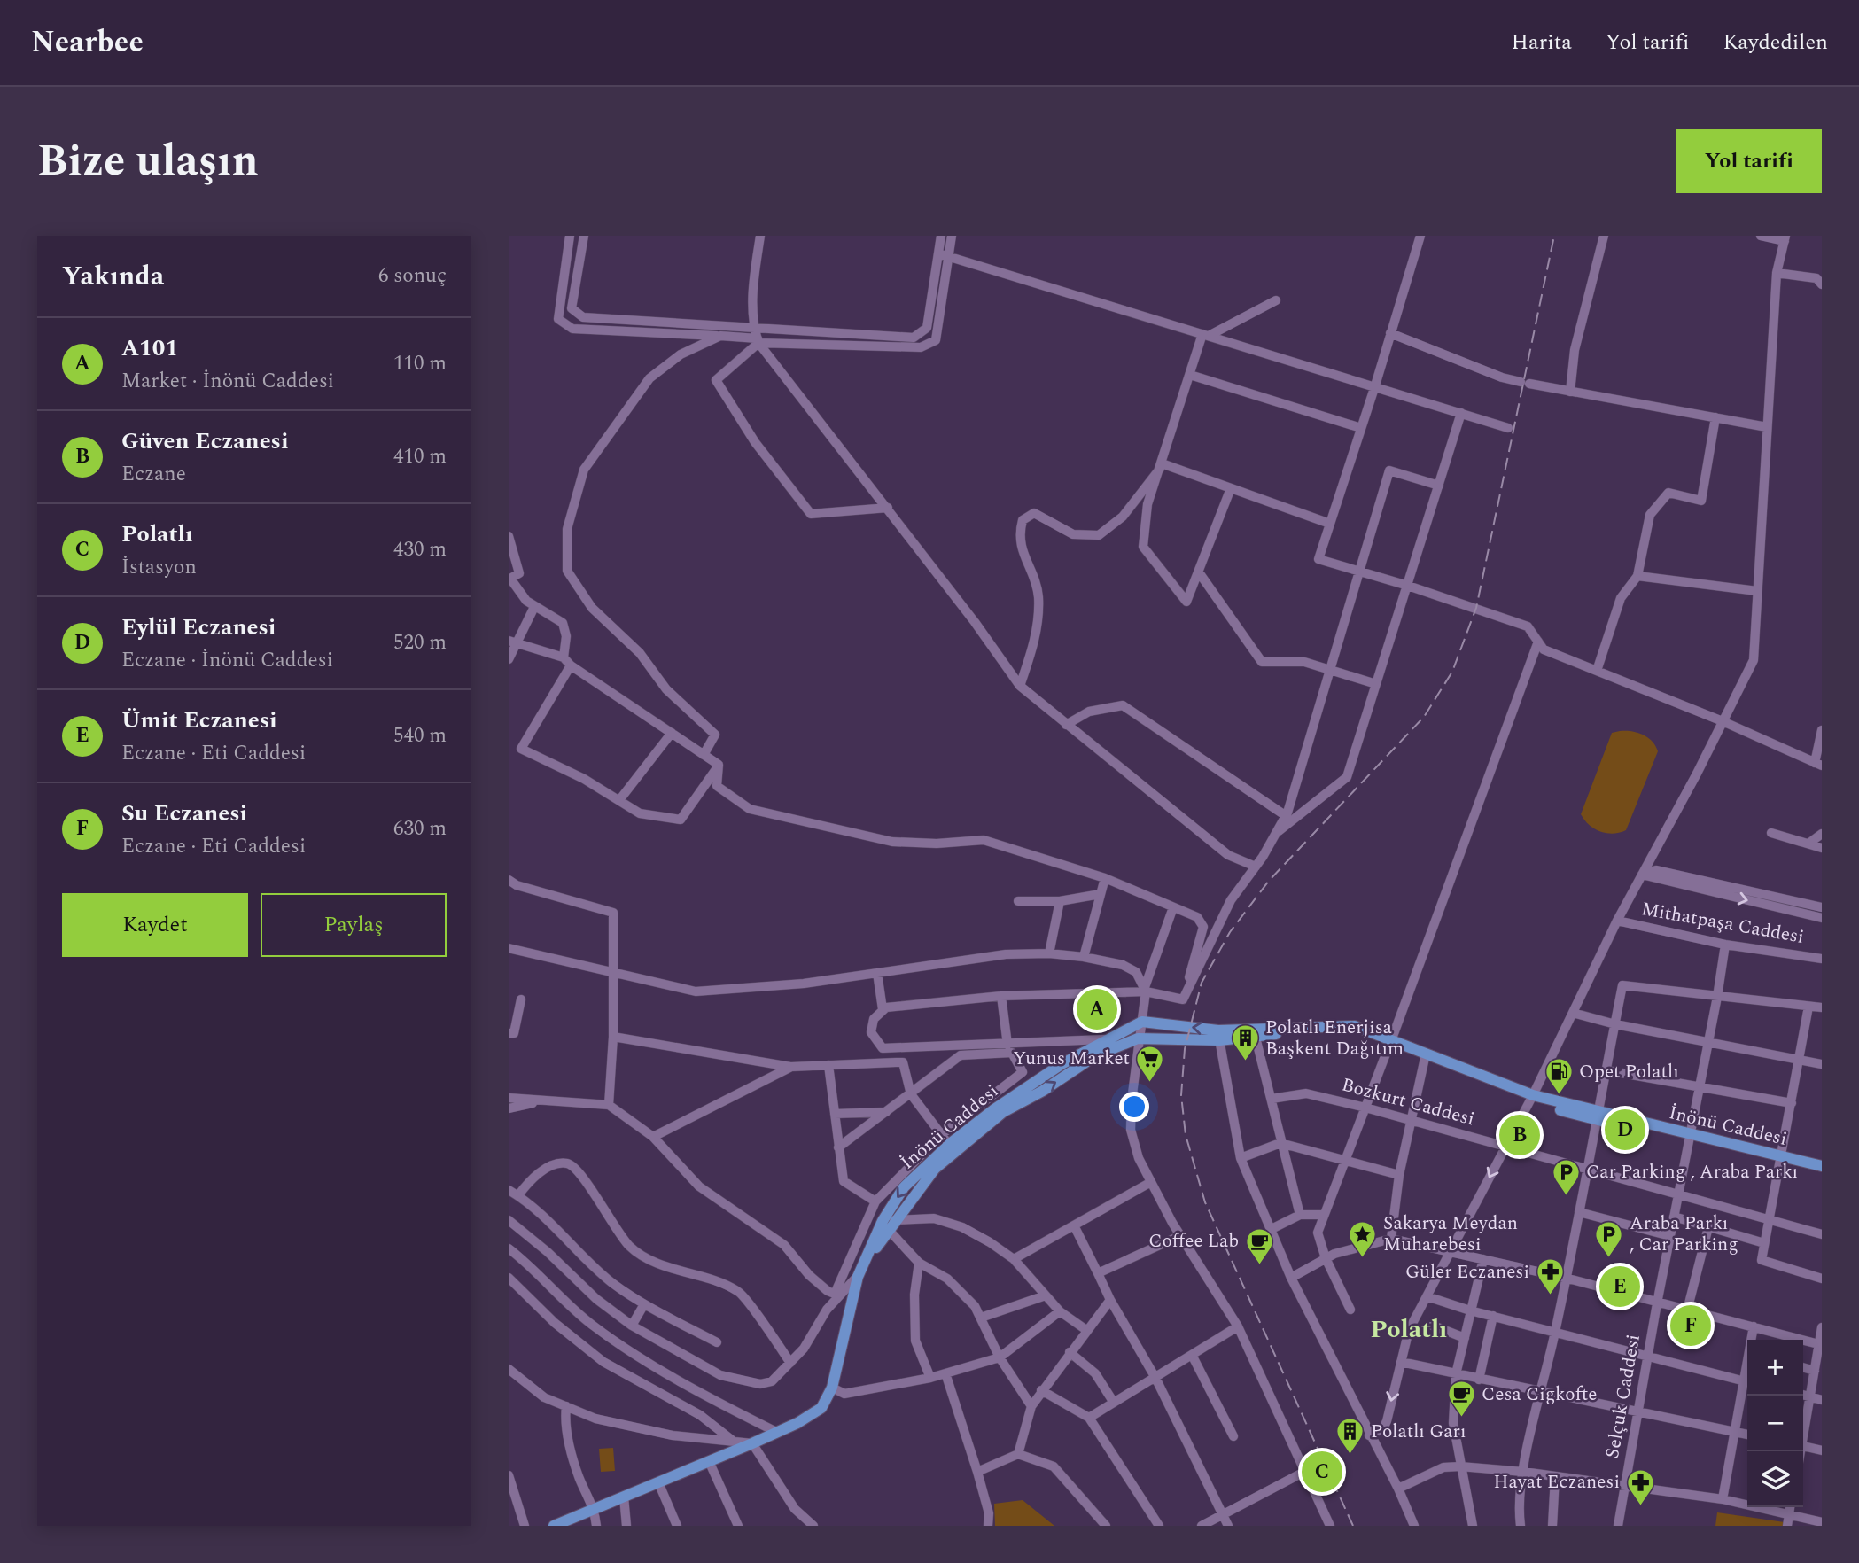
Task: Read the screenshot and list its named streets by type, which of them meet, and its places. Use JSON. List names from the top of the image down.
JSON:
{
  "streets": {
    "main road": ["İnönü Caddesi"],
    "street": ["Mithatpaşa Caddesi", "Bozkurt Caddesi", "Selçuk Caddesi"]
  },
  "crossings": [
    ["Mithatpaşa Caddesi", "Selçuk Caddesi"],
    ["Bozkurt Caddesi", "Selçuk Caddesi"],
    ["İnönü Caddesi", "Selçuk Caddesi"]
  ],
  "districts": ["Polatlı"],
  "places": {
    "building": ["Polatlı Enerjisa Başkent Dağıtım", "Polatlı Garı"],
    "supermarket": ["Yunus Market"],
    "fuel station": ["Opet Polatlı"],
    "parking": ["Car Parking , Araba Parkı", "Araba Parkı , Car Parking"],
    "place": ["Sakarya Meydan Muharebesi"],
    "cafe": ["Coffee Lab", "Cesa Cigkofte"],
    "pharmacy": ["Güler Eczanesi", "Hayat Eczanesi"]
  },
  "page": {
    "header": "Nearbee",
    "nav": ["Harita", "Yol tarifi", "Kaydedilen"],
    "title": "Bize ulaşın",
    "buttons": [
      "Yol tarifi",
      ["Kaydet", "Paylaş"]
    ],
    "heading": ["Yakında", "6 sonuç"],
    "list": [
      {
        "mark": "A",
        "name": "A101",
        "note": "Market · İnönü Caddesi",
        "value": "110 m"
      },
      {
        "mark": "B",
        "name": "Güven Eczanesi",
        "note": "Eczane",
        "value": "410 m"
      },
      {
        "mark": "C",
        "name": "Polatlı",
        "note": "İstasyon",
        "value": "430 m"
      },
      {
        "mark": "D",
        "name": "Eylül Eczanesi",
        "note": "Eczane · İnönü Caddesi",
        "value": "520 m"
      },
      {
        "mark": "E",
        "name": "Ümit Eczanesi",
        "note": "Eczane · Eti Caddesi",
        "value": "540 m"
      },
      {
        "mark": "F",
        "name": "Su Eczanesi",
        "note": "Eczane · Eti Caddesi",
        "value": "630 m"
      }
    ],
    "pins": [
      "A",
      "D",
      "B",
      "E",
      "F",
      "C"
    ],
    "map_buttons": ["+", "−"]
  }
}
